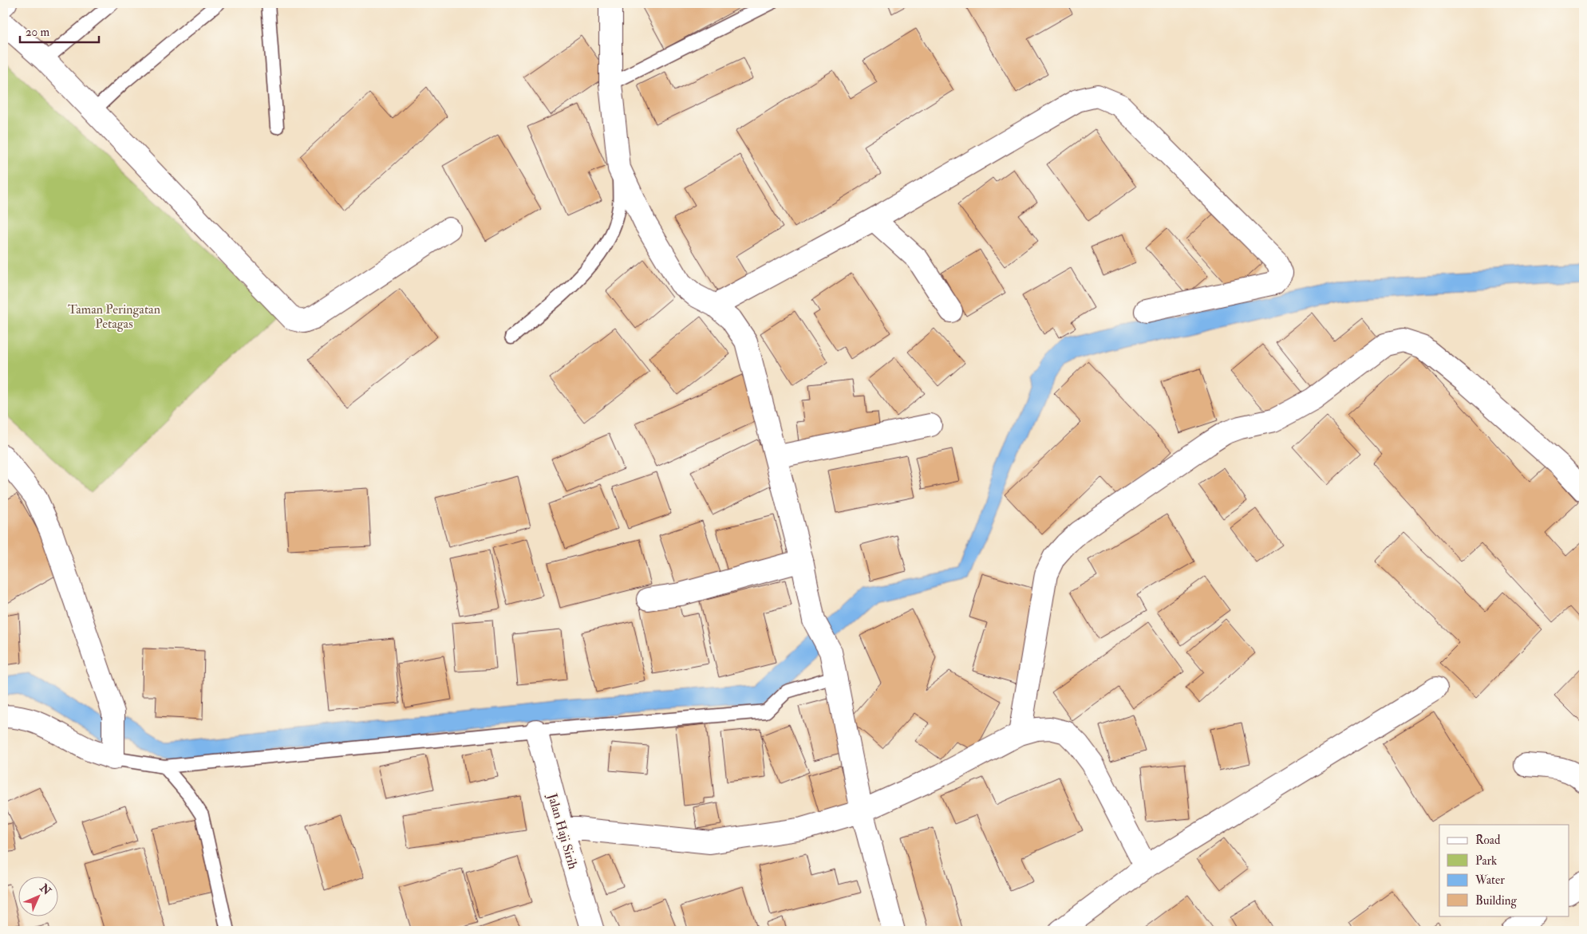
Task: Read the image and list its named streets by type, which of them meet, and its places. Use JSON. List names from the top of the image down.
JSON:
{
  "streets": {
    "street": ["Jalan Haji Sirih"]
  },
  "parks": ["Taman Peringatan Petagas"],
  "legend": [
    "Road",
    "Park",
    "Water",
    "Building"
  ],
  "scale_bar": "20 m",
  "north": "top right"
}
